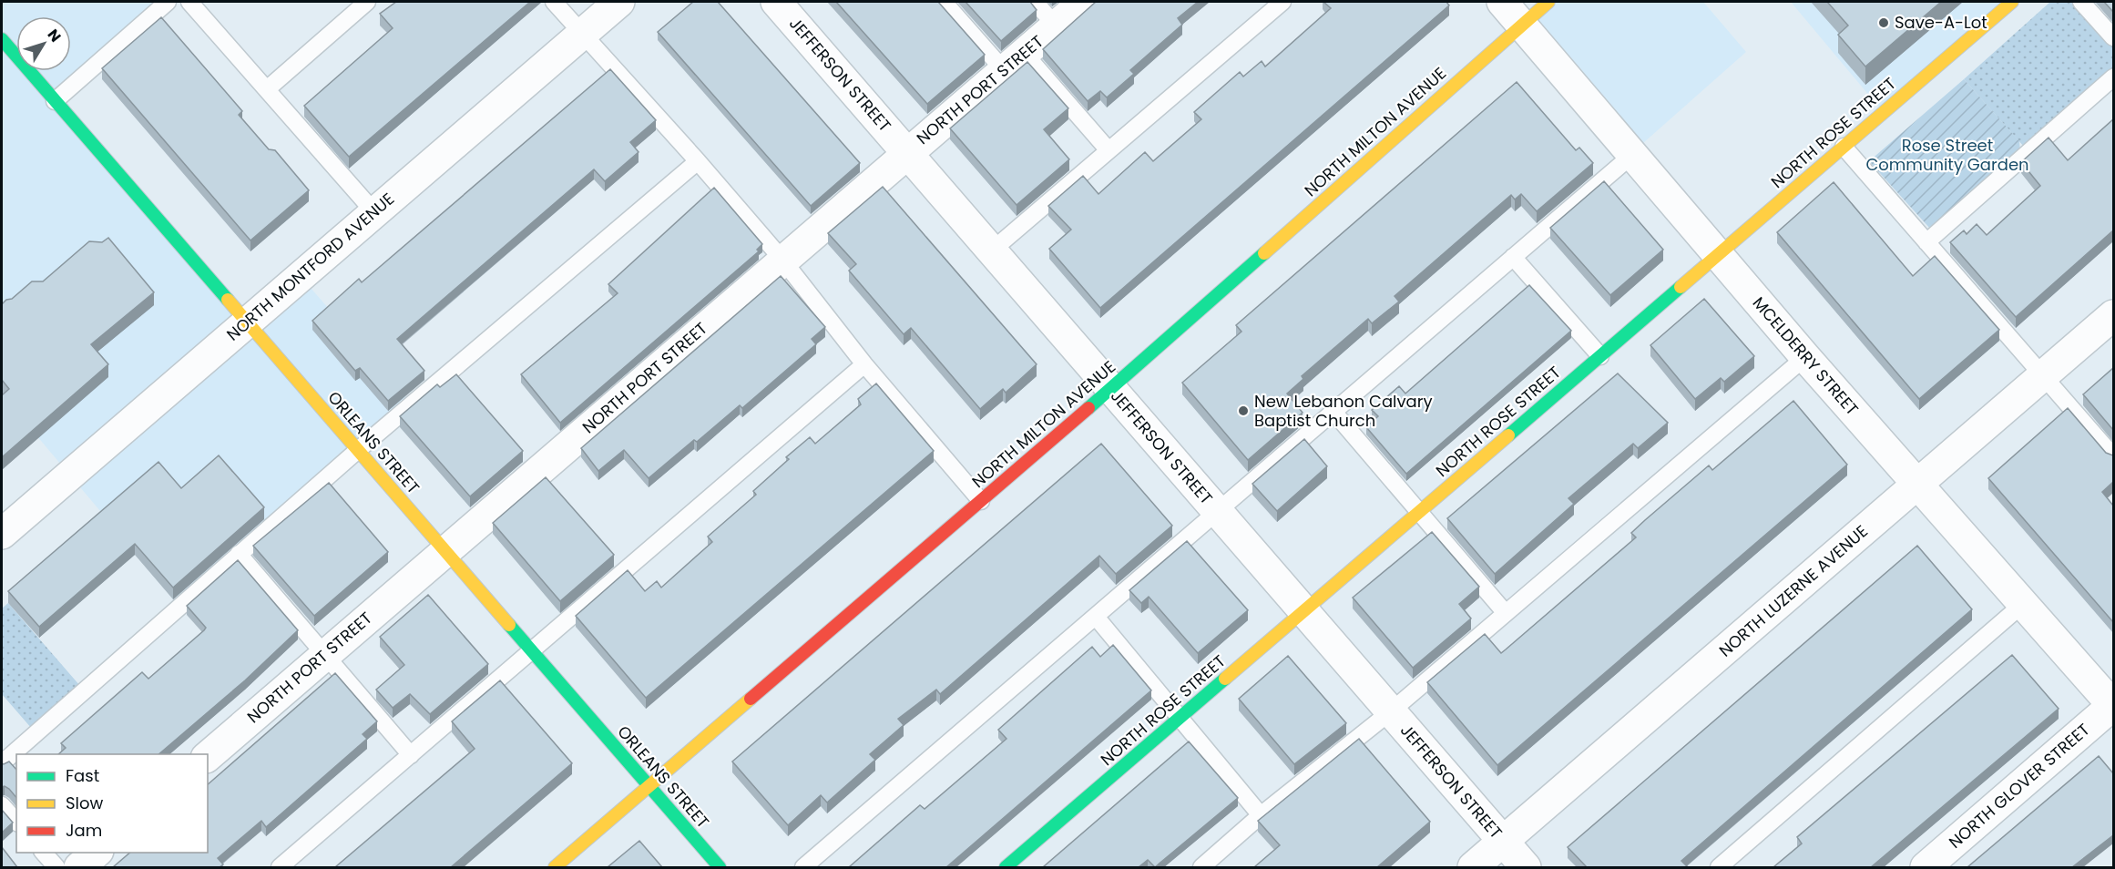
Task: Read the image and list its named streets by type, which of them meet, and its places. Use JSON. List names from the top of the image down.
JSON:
{
  "streets": {
    "street": [
      "JEFFERSON STREET",
      "NORTH PORT STREET",
      "NORTH MILTON AVENUE",
      "NORTH ROSE STREET",
      "NORTH MONTFORD AVENUE",
      "MCELDERRY STREET",
      "ORLEANS STREET",
      "NORTH LUZERNE AVENUE",
      "NORTH GLOVER STREET"
    ]
  },
  "crossings": [
    ["JEFFERSON STREET", "NORTH PORT STREET"],
    ["JEFFERSON STREET", "NORTH MILTON AVENUE"],
    ["JEFFERSON STREET", "NORTH ROSE STREET"],
    ["JEFFERSON STREET", "NORTH LUZERNE AVENUE"],
    ["NORTH PORT STREET", "ORLEANS STREET"],
    ["NORTH MILTON AVENUE", "MCELDERRY STREET"],
    ["NORTH MILTON AVENUE", "ORLEANS STREET"],
    ["NORTH ROSE STREET", "MCELDERRY STREET"],
    ["NORTH MONTFORD AVENUE", "ORLEANS STREET"],
    ["MCELDERRY STREET", "NORTH LUZERNE AVENUE"],
    ["MCELDERRY STREET", "NORTH GLOVER STREET"]
  ],
  "parks": ["Rose Street Community Garden"],
  "places": ["Save-A-Lot", "New Lebanon Calvary Baptist Church"],
  "legend": ["Fast", "Slow", "Jam"],
  "north": "top right"
}
